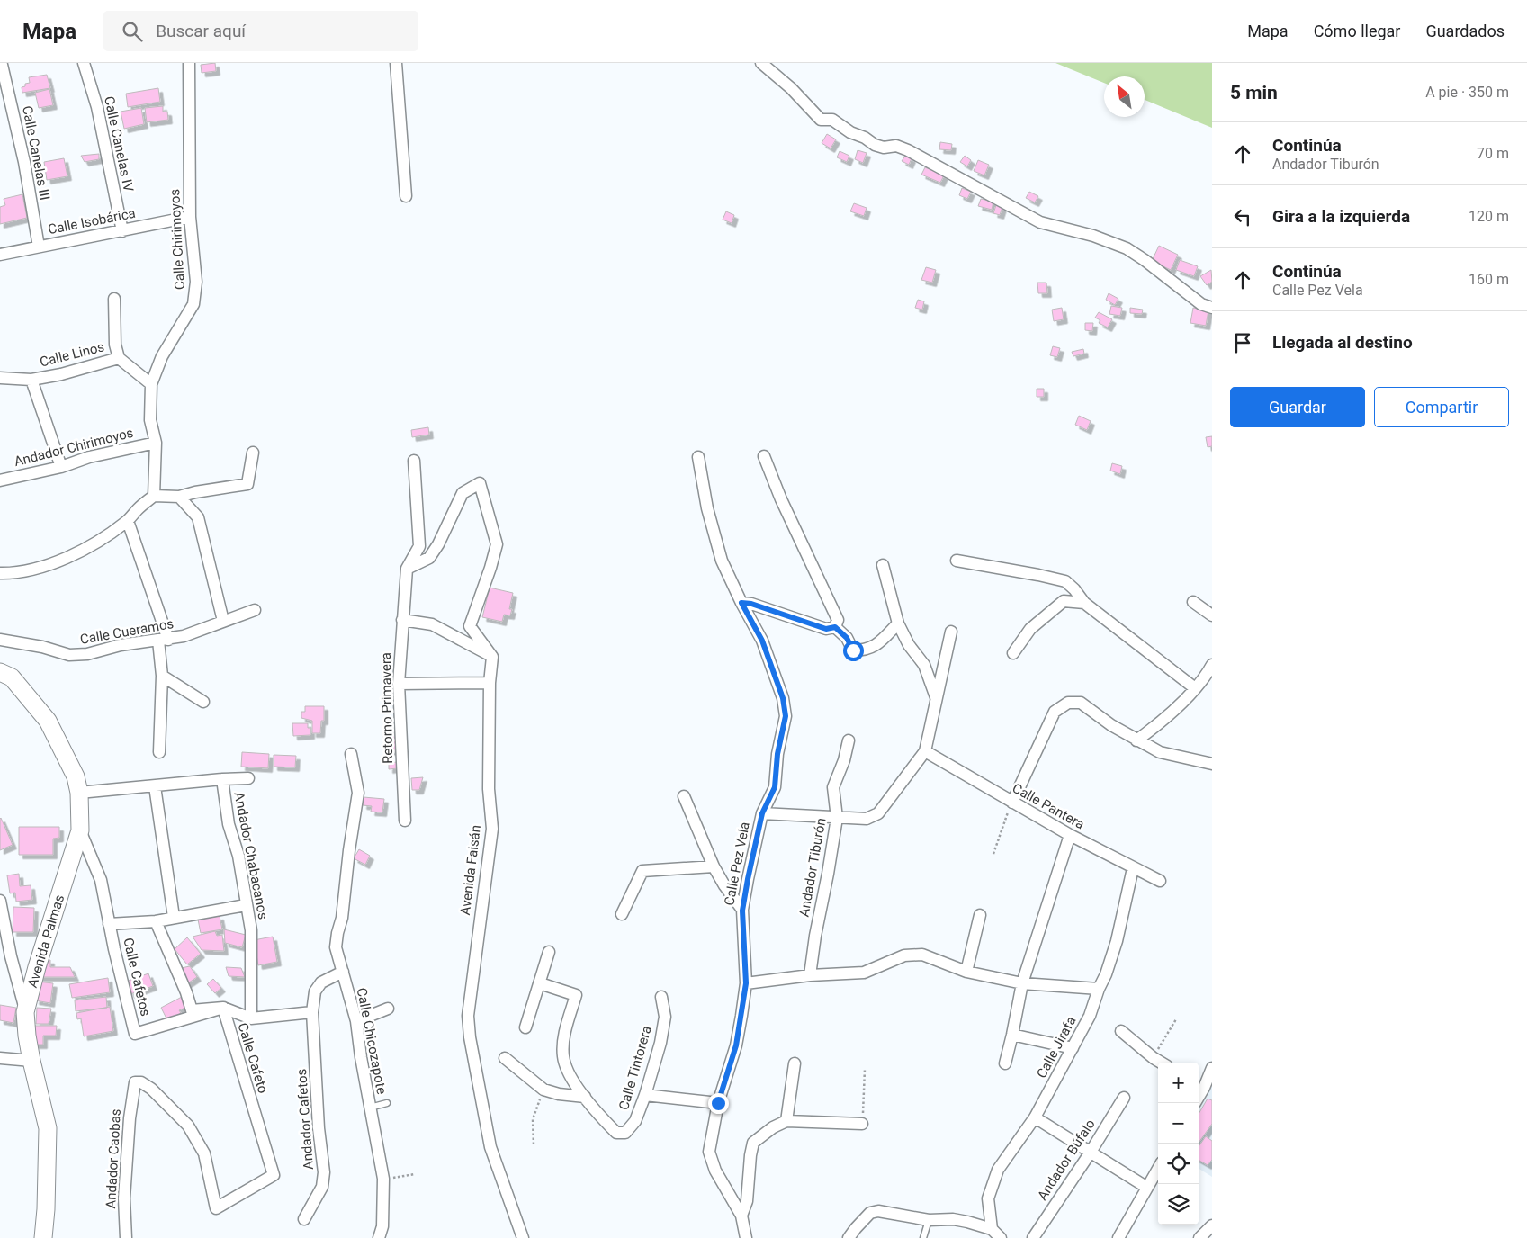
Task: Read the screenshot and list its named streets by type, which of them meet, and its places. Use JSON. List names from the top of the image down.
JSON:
{
  "streets": {
    "main road": ["Avenida Palmas"],
    "street": [
      "Calle Canelas IV",
      "Calle Canelas III",
      "Calle Isobárica",
      "Calle Chirimoyos",
      "Calle Linos",
      "Andador Chirimoyos",
      "Calle Cueramos",
      "Retorno Primavera",
      "Calle Pantera",
      "Andador Chabacanos",
      "Calle Pez Vela",
      "Andador Tiburón",
      "Avenida Faisán",
      "Calle Cafetos",
      "Calle Chicozapote",
      "Calle Jirafa",
      "Calle Cafeto",
      "Calle Tintorera",
      "Andador Cafetos",
      "Andador Caobas",
      "Andador Búfalo"
    ]
  },
  "crossings": [
    ["Calle Canelas IV", "Calle Isobárica"],
    ["Calle Canelas III", "Calle Isobárica"],
    ["Calle Isobárica", "Calle Chirimoyos"],
    ["Calle Chirimoyos", "Andador Chirimoyos"],
    ["Calle Pantera", "Calle Pez Vela"],
    ["Calle Pantera", "Calle Jirafa"],
    ["Calle Pez Vela", "Andador Tiburón"],
    ["Avenida Palmas", "Calle Cafetos"],
    ["Calle Cafetos", "Calle Cafeto"],
    ["Calle Chicozapote", "Andador Cafetos"],
    ["Calle Cafeto", "Andador Caobas"]
  ],
  "north": "top left",
  "page": {
    "header": "Mapa",
    "search": "Buscar aquí",
    "nav": ["Mapa", "Cómo llegar", "Guardados"],
    "heading": ["5 min", "A pie · 350 m"],
    "list": [
      ["Continúa", "Andador Tiburón", "70 m"],
      ["Gira a la izquierda", "120 m"],
      ["Continúa", "Calle Pez Vela", "160 m"],
      "Llegada al destino"
    ],
    "buttons": ["Guardar", "Compartir"],
    "map_buttons": ["+", "−"]
  }
}
